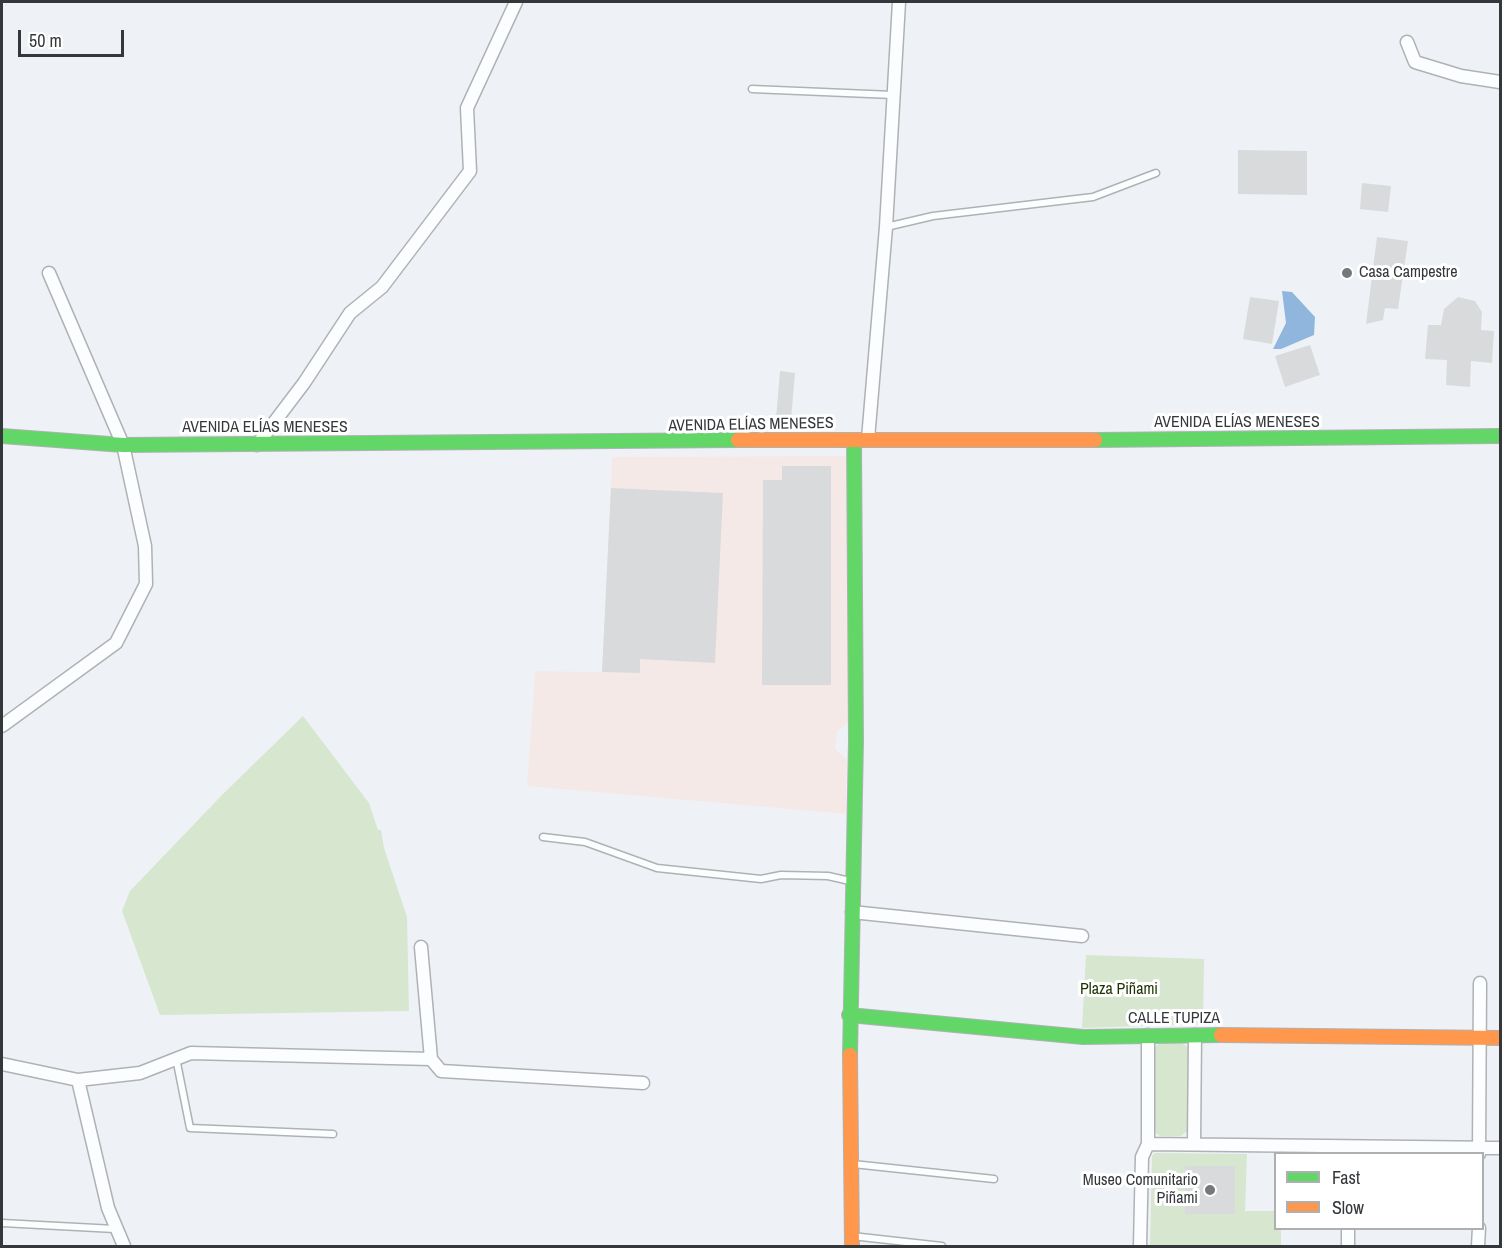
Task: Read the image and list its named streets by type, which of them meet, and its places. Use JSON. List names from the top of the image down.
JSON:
{
  "streets": {
    "main road": ["AVENIDA ELÍAS MENESES", "CALLE TUPIZA"]
  },
  "parks": ["Plaza Piñami"],
  "places": ["Casa Campestre", "Museo Comunitario Piñami"],
  "legend": ["Fast", "Slow"],
  "scale_bar": "50 m"
}
